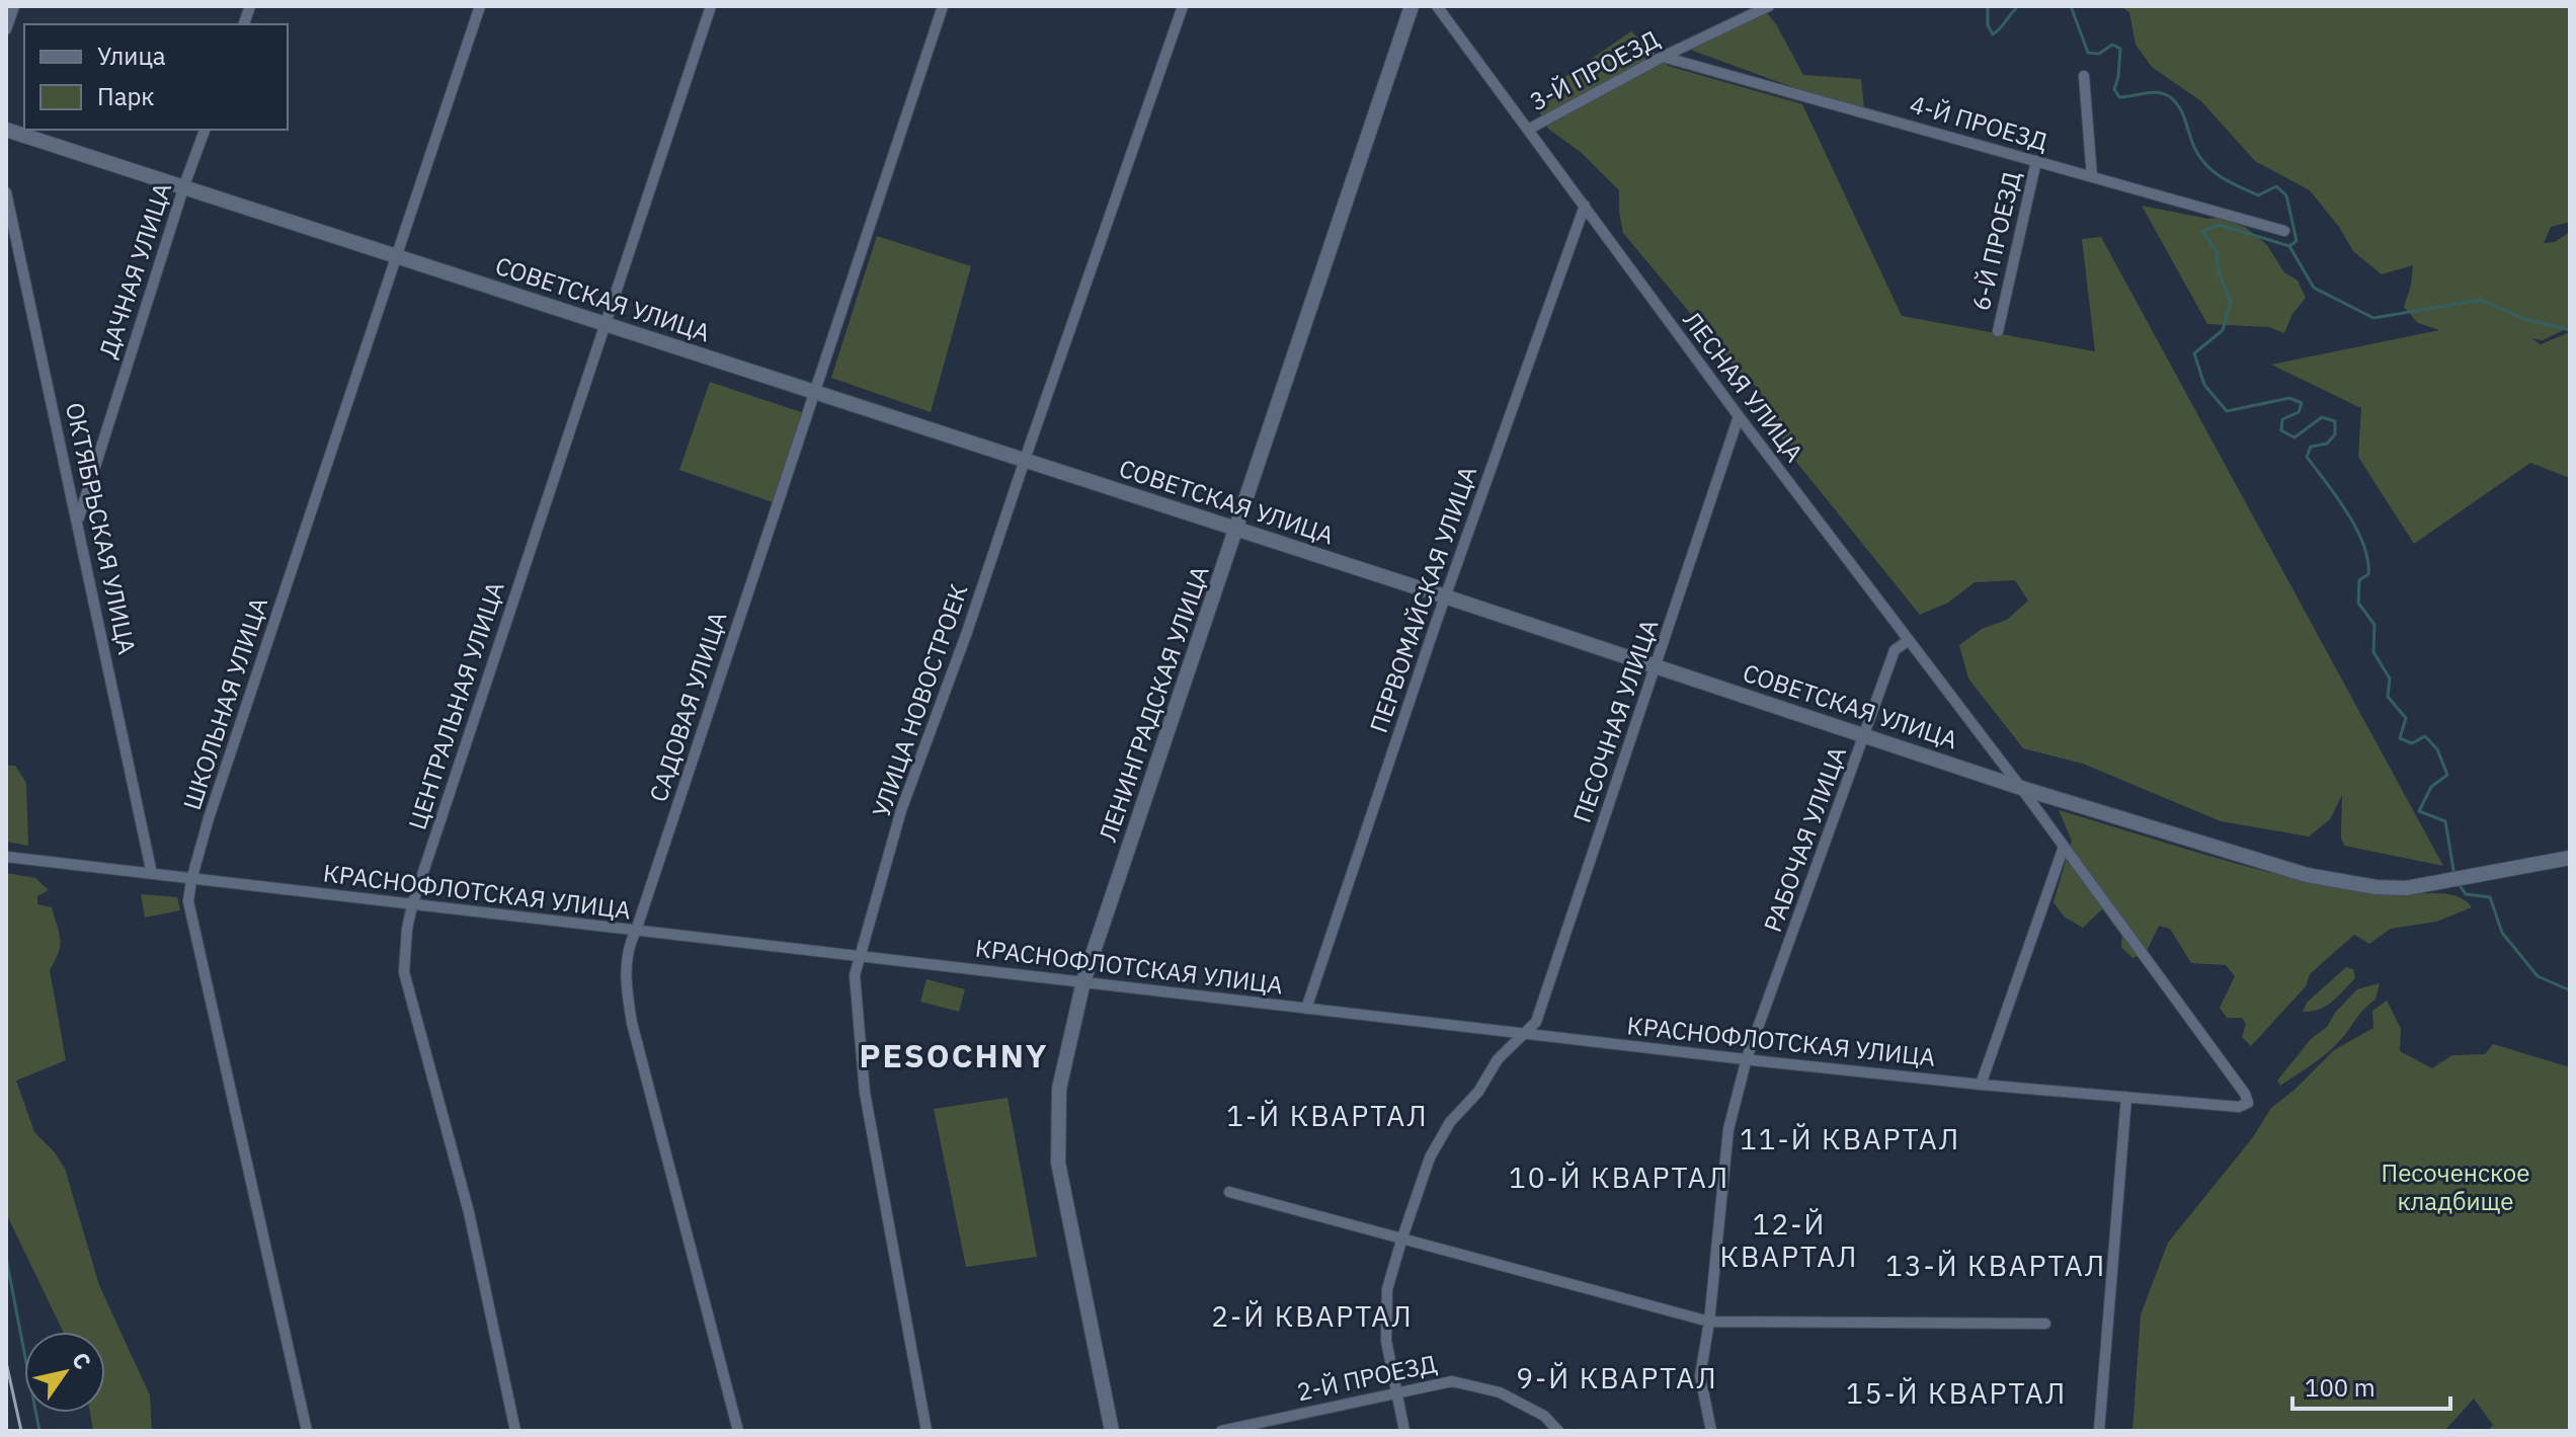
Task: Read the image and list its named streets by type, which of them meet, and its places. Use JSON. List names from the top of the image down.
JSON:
{
  "streets": {
    "main road": ["СОВЕТСКАЯ УЛИЦА", "ЛЕНИНГРАДСКАЯ УЛИЦА"],
    "street": [
      "3-Й ПРОЕЗД",
      "4-Й ПРОЕЗД",
      "6-Й ПРОЕЗД",
      "ДАЧНАЯ УЛИЦА",
      "ЛЕСНАЯ УЛИЦА",
      "ОКТЯБРЬСКАЯ УЛИЦА",
      "ПЕРВОМАЙСКАЯ УЛИЦА",
      "УЛИЦА НОВОСТРОЕК",
      "ШКОЛЬНАЯ УЛИЦА",
      "ЦЕНТРАЛЬНАЯ УЛИЦА",
      "САДОВАЯ УЛИЦА",
      "ПЕСОЧНАЯ УЛИЦА",
      "РАБОЧАЯ УЛИЦА",
      "КРАСНОФЛОТСКАЯ УЛИЦА",
      "2-Й ПРОЕЗД"
    ]
  },
  "crossings": [
    ["3-Й ПРОЕЗД", "4-Й ПРОЕЗД"],
    ["3-Й ПРОЕЗД", "ЛЕСНАЯ УЛИЦА"],
    ["4-Й ПРОЕЗД", "6-Й ПРОЕЗД"],
    ["ДАЧНАЯ УЛИЦА", "СОВЕТСКАЯ УЛИЦА"],
    ["ДАЧНАЯ УЛИЦА", "ОКТЯБРЬСКАЯ УЛИЦА"],
    ["СОВЕТСКАЯ УЛИЦА", "ЛЕСНАЯ УЛИЦА"],
    ["СОВЕТСКАЯ УЛИЦА", "ПЕРВОМАЙСКАЯ УЛИЦА"],
    ["СОВЕТСКАЯ УЛИЦА", "УЛИЦА НОВОСТРОЕК"],
    ["СОВЕТСКАЯ УЛИЦА", "ШКОЛЬНАЯ УЛИЦА"],
    ["СОВЕТСКАЯ УЛИЦА", "ЛЕНИНГРАДСКАЯ УЛИЦА"],
    ["СОВЕТСКАЯ УЛИЦА", "ЦЕНТРАЛЬНАЯ УЛИЦА"],
    ["СОВЕТСКАЯ УЛИЦА", "САДОВАЯ УЛИЦА"],
    ["СОВЕТСКАЯ УЛИЦА", "ПЕСОЧНАЯ УЛИЦА"],
    ["СОВЕТСКАЯ УЛИЦА", "РАБОЧАЯ УЛИЦА"],
    ["ЛЕСНАЯ УЛИЦА", "ПЕРВОМАЙСКАЯ УЛИЦА"],
    ["ЛЕСНАЯ УЛИЦА", "ПЕСОЧНАЯ УЛИЦА"],
    ["ЛЕСНАЯ УЛИЦА", "РАБОЧАЯ УЛИЦА"],
    ["ЛЕСНАЯ УЛИЦА", "КРАСНОФЛОТСКАЯ УЛИЦА"],
    ["ОКТЯБРЬСКАЯ УЛИЦА", "КРАСНОФЛОТСКАЯ УЛИЦА"],
    ["ПЕРВОМАЙСКАЯ УЛИЦА", "КРАСНОФЛОТСКАЯ УЛИЦА"],
    ["УЛИЦА НОВОСТРОЕК", "КРАСНОФЛОТСКАЯ УЛИЦА"],
    ["ШКОЛЬНАЯ УЛИЦА", "КРАСНОФЛОТСКАЯ УЛИЦА"],
    ["ЛЕНИНГРАДСКАЯ УЛИЦА", "КРАСНОФЛОТСКАЯ УЛИЦА"],
    ["ЦЕНТРАЛЬНАЯ УЛИЦА", "КРАСНОФЛОТСКАЯ УЛИЦА"],
    ["САДОВАЯ УЛИЦА", "КРАСНОФЛОТСКАЯ УЛИЦА"],
    ["ПЕСОЧНАЯ УЛИЦА", "КРАСНОФЛОТСКАЯ УЛИЦА"],
    ["ПЕСОЧНАЯ УЛИЦА", "2-Й ПРОЕЗД"],
    ["РАБОЧАЯ УЛИЦА", "КРАСНОФЛОТСКАЯ УЛИЦА"]
  ],
  "districts": [
    "PESOCHNY",
    "1-Й КВАРТАЛ",
    "11-Й КВАРТАЛ",
    "10-Й КВАРТАЛ",
    "12-Й КВАРТАЛ",
    "13-Й КВАРТАЛ",
    "2-Й КВАРТАЛ",
    "9-Й КВАРТАЛ",
    "15-Й КВАРТАЛ"
  ],
  "parks": ["Песоченское кладбище"],
  "legend": ["Улица", "Парк"],
  "scale_bar": "100 m",
  "north": "top right"
}
